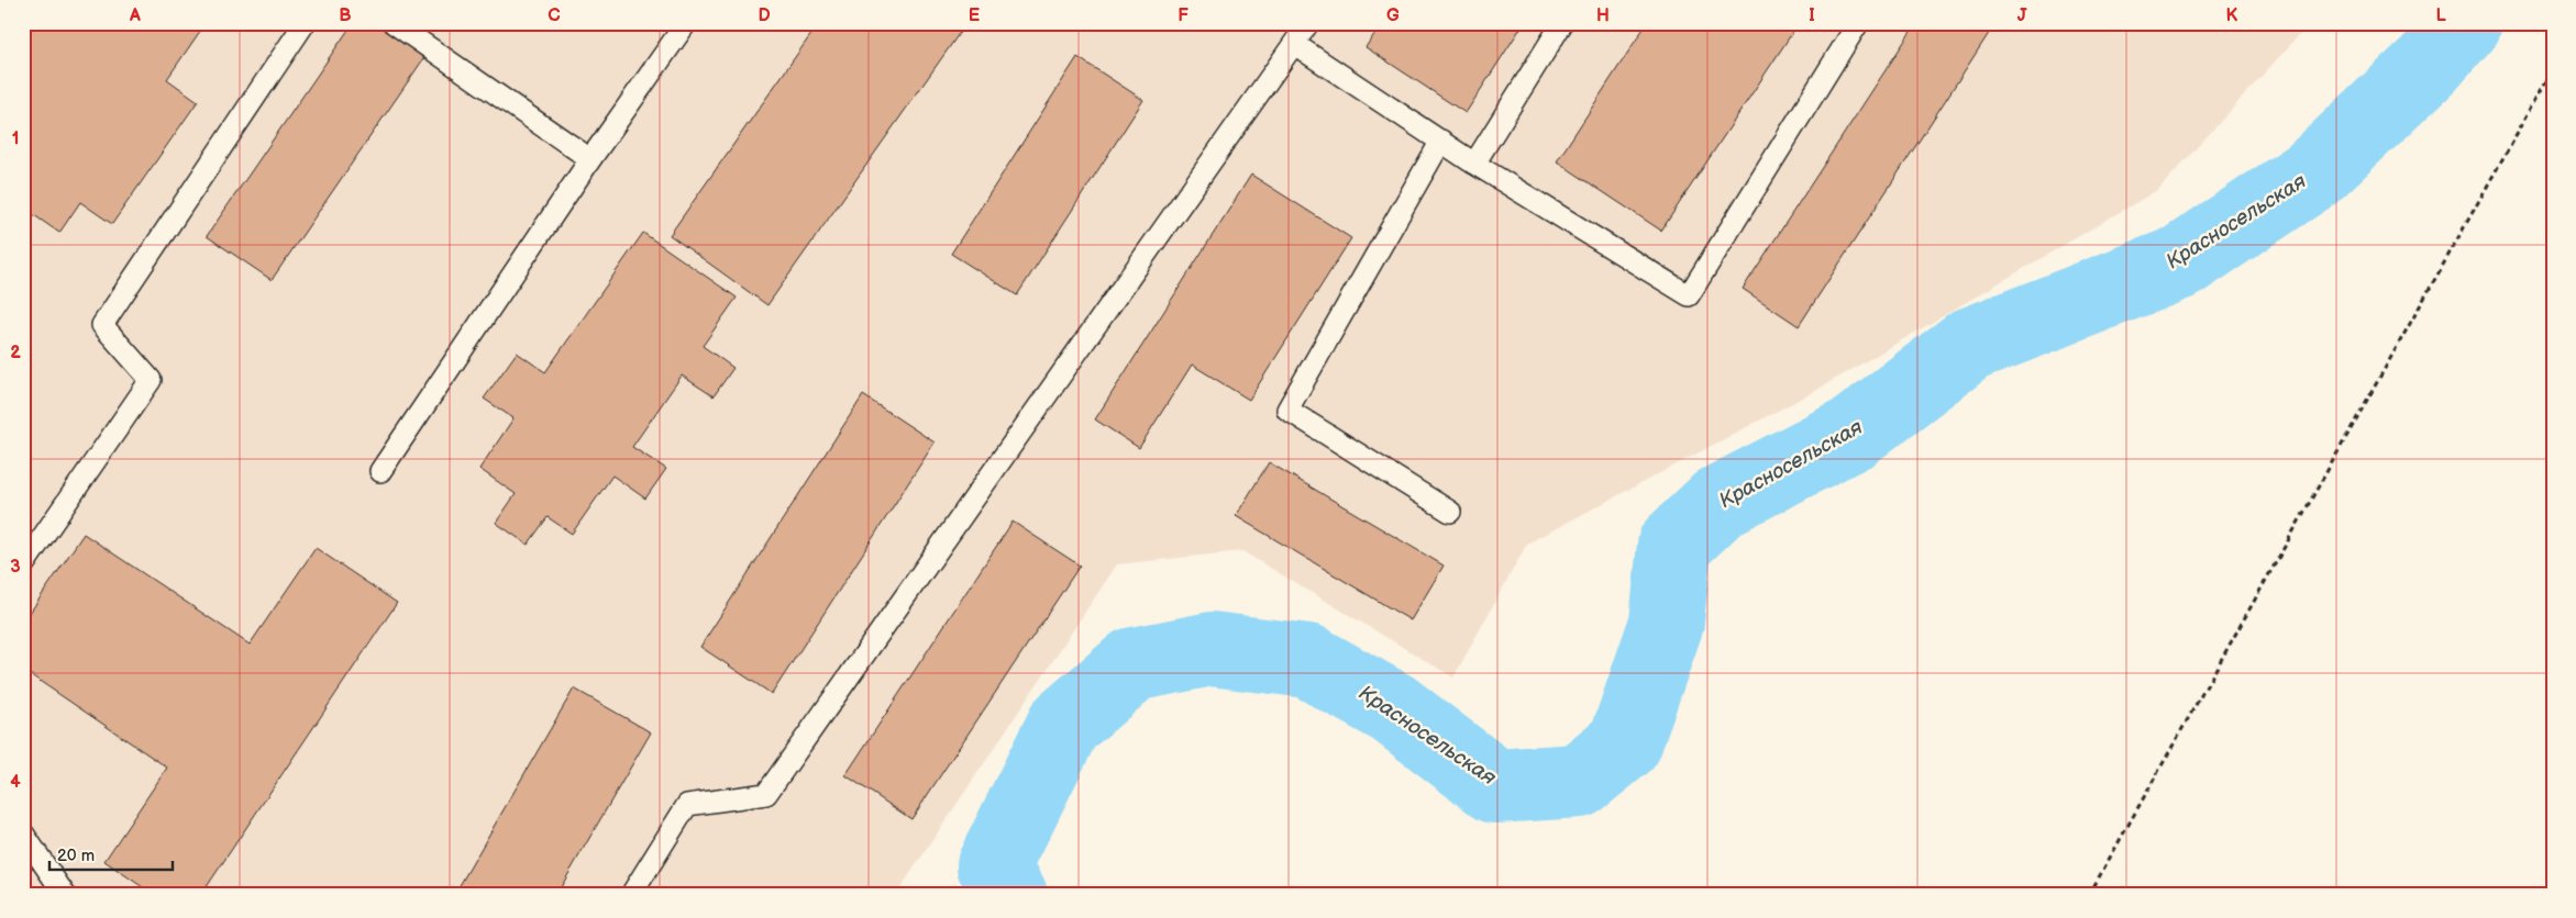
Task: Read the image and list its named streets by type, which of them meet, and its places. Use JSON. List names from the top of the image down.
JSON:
{
  "water": ["Красносельская"],
  "scale_bar": "20 m",
  "grid": {
    "columns": [
      "A",
      "B",
      "C",
      "D",
      "E",
      "F",
      "G",
      "H",
      "I",
      "J",
      "K",
      "L"
    ],
    "rows": [
      "1",
      "2",
      "3",
      "4"
    ]
  }
}
